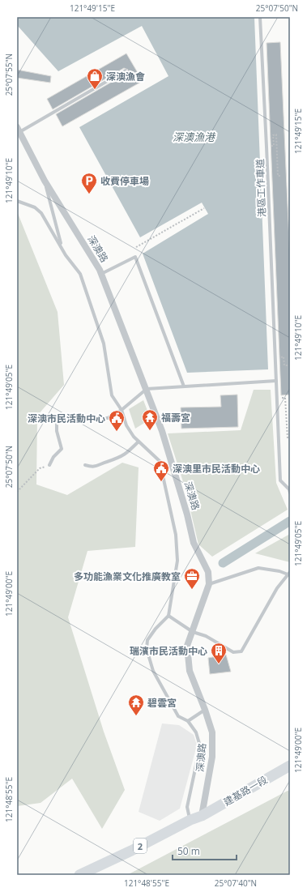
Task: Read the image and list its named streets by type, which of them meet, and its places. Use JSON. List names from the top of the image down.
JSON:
{
  "streets": {
    "main road": ["建基路一段", "2"],
    "street": ["深澳路"],
    "lane": ["港區工作車道"]
  },
  "crossings": [
    ["深澳路", "建基路一段"],
    ["深澳路", "2"],
    ["建基路一段", "2"]
  ],
  "water": ["深澳漁港"],
  "places": {
    "shop": ["深澳漁會"],
    "parking": ["收費停車場"],
    "temple": ["福壽宮", "碧雲宮"],
    "public building": ["深澳市民活動中心", "深澳里市民活動中心"],
    "office": ["多功能漁業文化推廣教室"],
    "building": ["瑞濱市民活動中心"]
  },
  "scale_bar": "50 m",
  "coordinates": [
    "121°49'15\"E",
    "25°07'50\"N",
    "25°07'55\"N",
    "121°49'10\"E",
    "121°49'05\"E",
    "121°49'00\"E",
    "121°48'55\"E",
    "25°07'40\"N"
  ]
}
